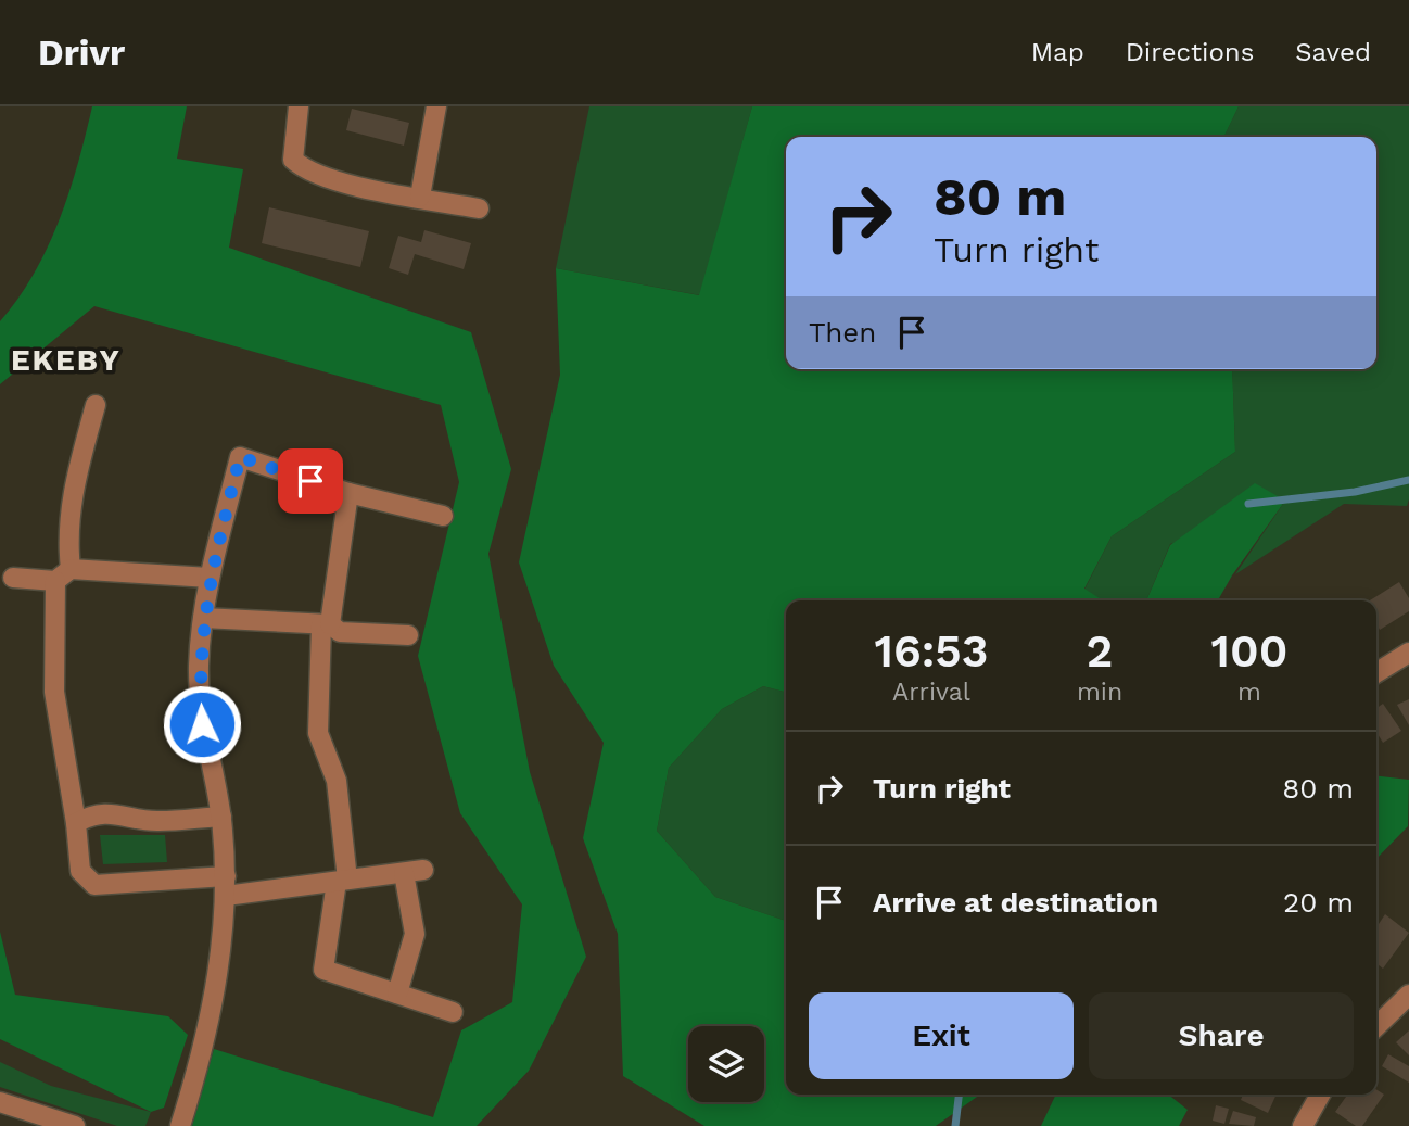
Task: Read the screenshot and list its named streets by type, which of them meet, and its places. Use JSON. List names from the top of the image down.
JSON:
{
  "districts": ["EKEBY"],
  "page": {
    "header": "Drivr",
    "nav": ["Map", "Directions", "Saved"],
    "turn": ["80 m", "Turn right"],
    "then": "Then",
    "eta": [
      "16:53",
      "Arrival",
      "2",
      "min",
      "100",
      "m"
    ],
    "list": [
      {
        "name": "Turn right",
        "value": "80 m"
      },
      {
        "name": "Arrive at destination",
        "value": "20 m"
      }
    ],
    "buttons": ["Exit", "Share"]
  }
}
